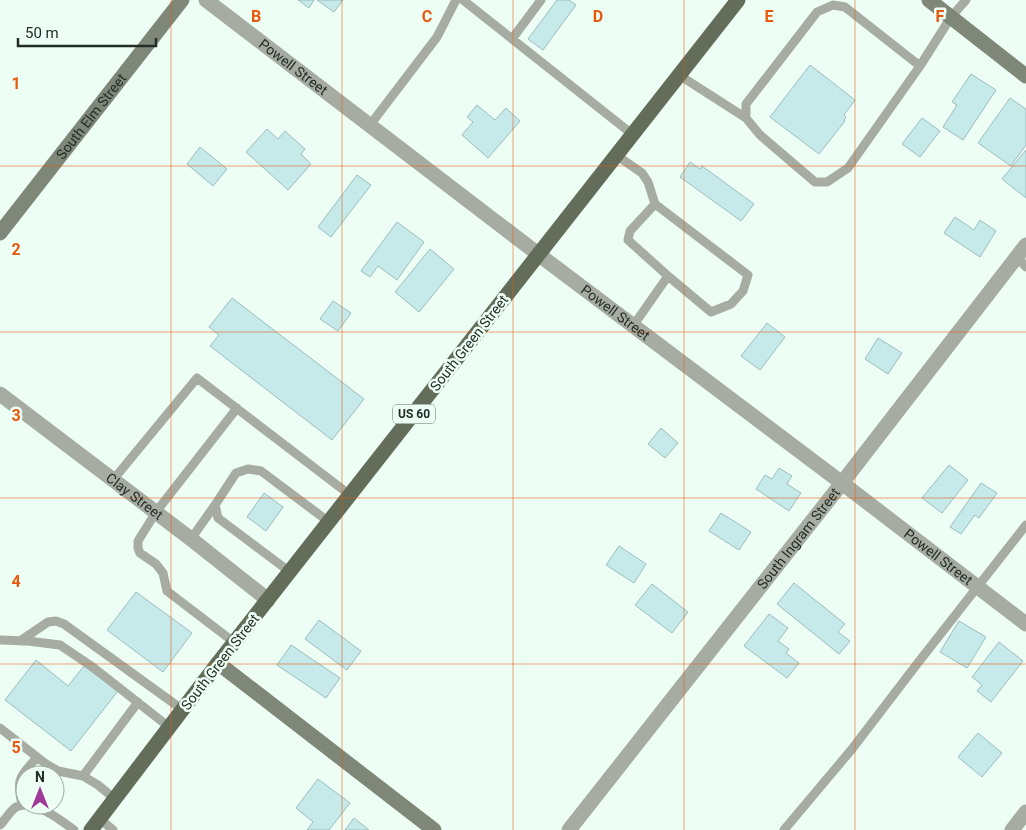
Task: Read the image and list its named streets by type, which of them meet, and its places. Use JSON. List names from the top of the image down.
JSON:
{
  "streets": {
    "main road": ["South Green Street", "US 60"],
    "street": [
      "Powell Street",
      "South Elm Street",
      "Clay Street",
      "South Ingram Street"
    ]
  },
  "crossings": [
    ["Powell Street", "South Green Street"],
    ["Powell Street", "South Ingram Street"],
    ["South Green Street", "Clay Street"]
  ],
  "scale_bar": "50 m",
  "north": "top",
  "grid": {
    "columns": [
      "B",
      "C",
      "D",
      "E",
      "F"
    ],
    "rows": [
      "1",
      "2",
      "3",
      "4",
      "5"
    ]
  }
}
